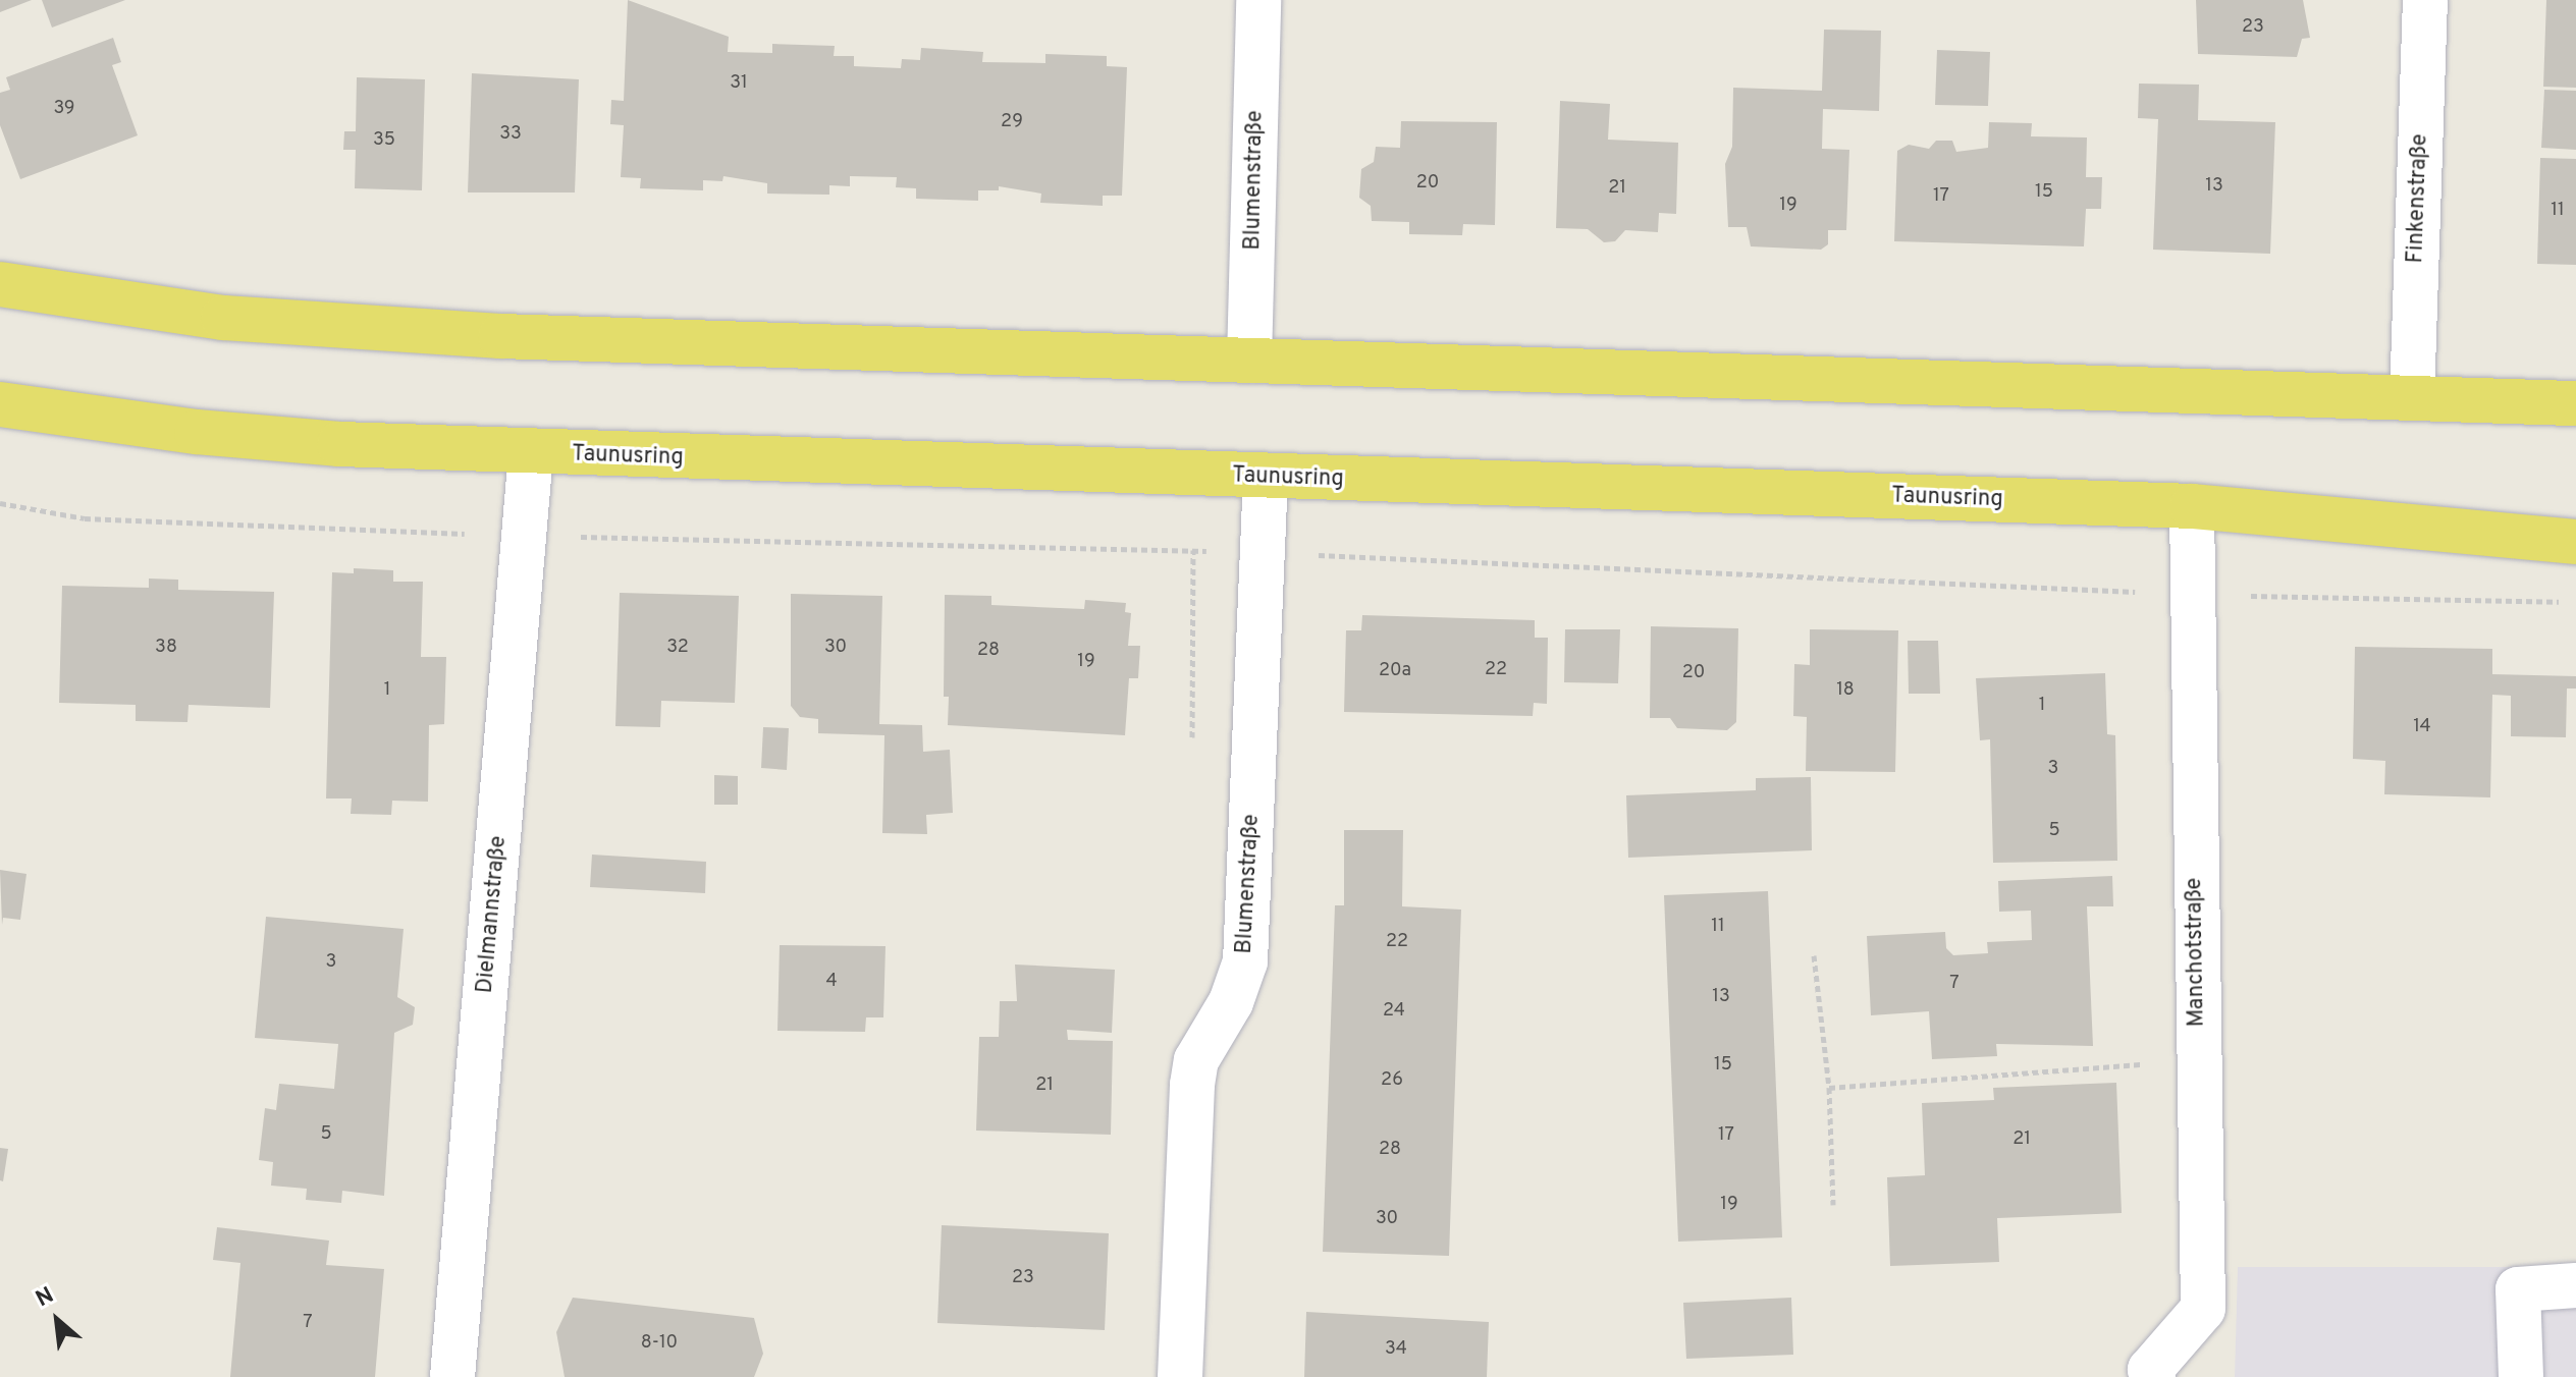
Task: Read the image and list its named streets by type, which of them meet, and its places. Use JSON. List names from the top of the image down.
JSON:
{
  "streets": {
    "main road": ["Taunusring"],
    "street": [
      "Blumenstraße",
      "Finkenstraße",
      "Dielmannstraße",
      "Manchotstraße"
    ]
  },
  "crossings": [
    ["Blumenstraße", "Taunusring"],
    ["Taunusring", "Dielmannstraße"],
    ["Taunusring", "Manchotstraße"]
  ],
  "house_numbers": [
    "23",
    "31",
    "39",
    "29",
    "33",
    "35",
    "20",
    "13",
    "21",
    "15",
    "17",
    "19",
    "11",
    "38",
    "32",
    "30",
    "28",
    "19",
    "22",
    "20a",
    "20",
    "1",
    "18",
    "1",
    "14",
    "3",
    "5",
    "11",
    "22",
    "3",
    "4",
    "7",
    "13",
    "24",
    "15",
    "26",
    "21",
    "5",
    "17",
    "21",
    "28",
    "19",
    "30",
    "23",
    "7",
    "8-10",
    "34"
  ],
  "north": "top left"
}
